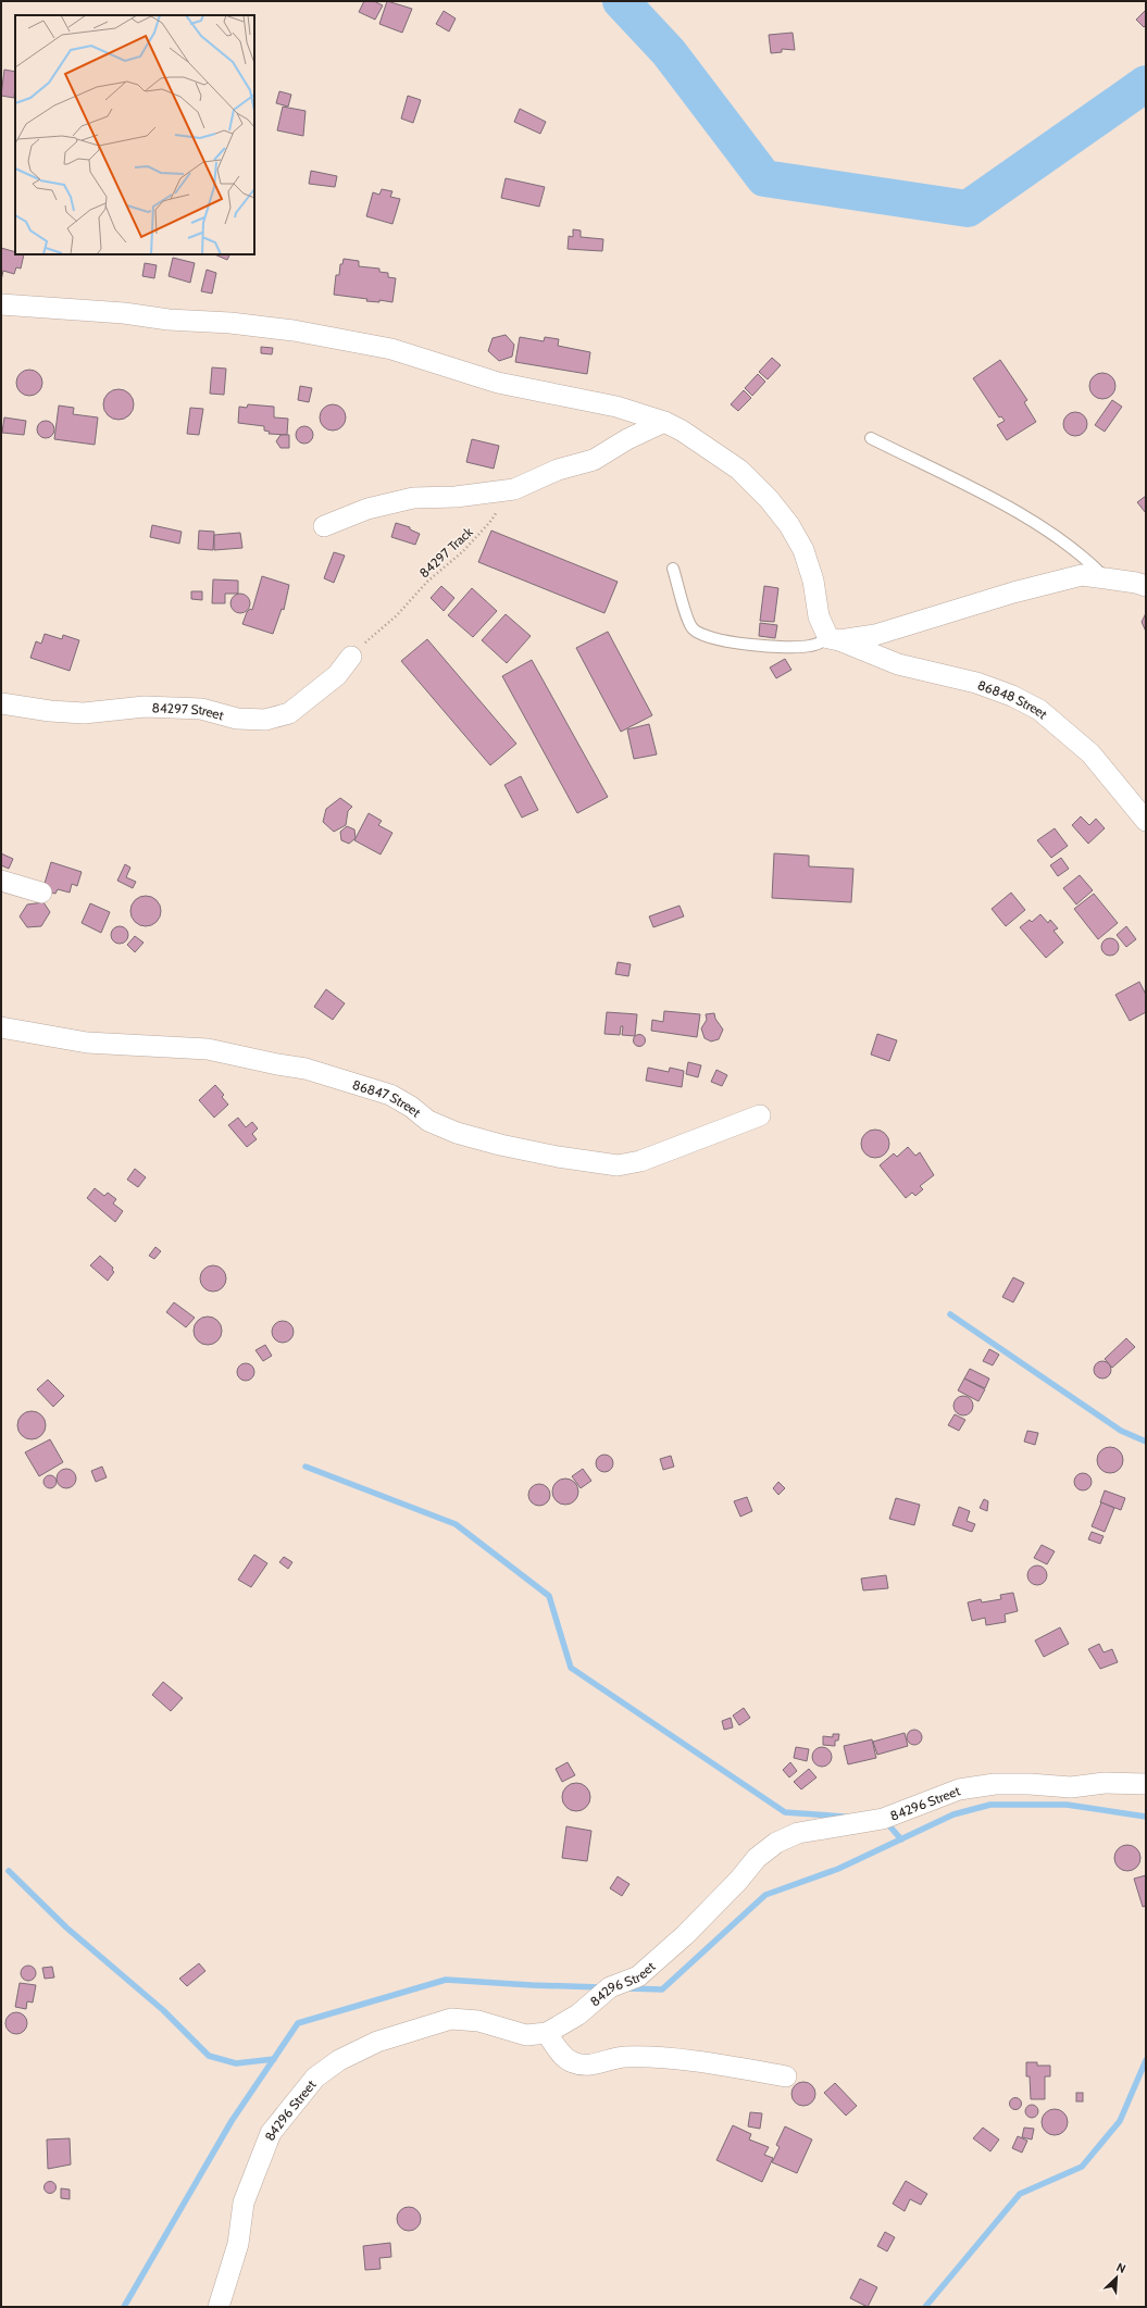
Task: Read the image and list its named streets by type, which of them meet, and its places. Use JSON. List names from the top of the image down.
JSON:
{
  "streets": {
    "street": [
      "86848 Street",
      "84297 Street",
      "86847 Street",
      "84296 Street"
    ],
    "path": ["84297 Track"]
  },
  "crossings": [
    ["84297 Track", "84297 Street"]
  ],
  "north": "top right"
}
